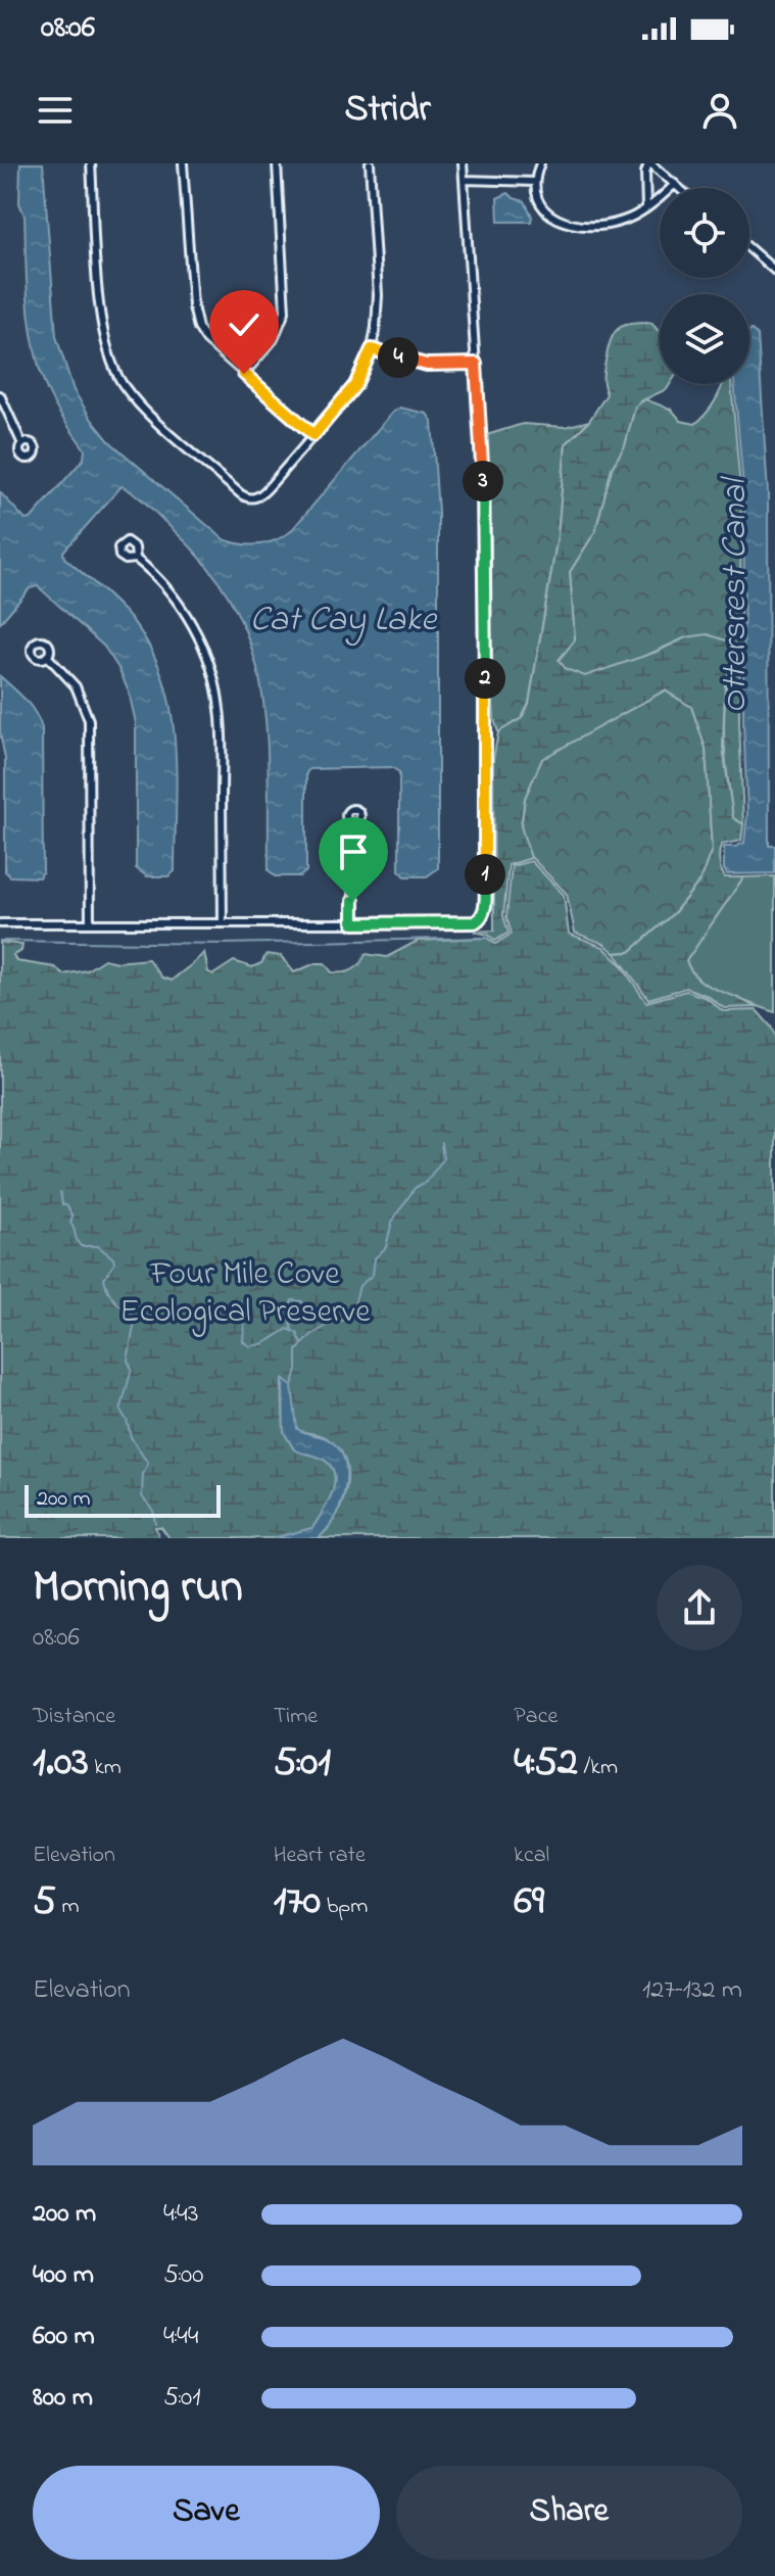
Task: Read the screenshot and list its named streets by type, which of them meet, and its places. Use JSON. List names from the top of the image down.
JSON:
{
  "water": ["Ottersrest Canal", "Cat Cay Lake"],
  "parks": ["Four Mile Cove Ecological Preserve"],
  "scale_bar": "200 m",
  "page": {
    "status": "08:06",
    "header": "Stridr",
    "pins": [
      "4",
      "3",
      "2",
      "1"
    ],
    "scale": "200 m",
    "heading": ["Morning run", "08:06"],
    "stats": [
      ["Distance", "1.03 km"],
      ["Time", "5:01"],
      ["Pace", "4:52 /km"],
      ["Elevation", "5 m"],
      ["Heart rate", "170 bpm"],
      ["kcal", "69"]
    ],
    "chart": ["Elevation", "127–132 m"],
    "list": [
      {
        "name": "200 m",
        "note": "4:43"
      },
      {
        "name": "400 m",
        "note": "5:00"
      },
      {
        "name": "600 m",
        "note": "4:44"
      },
      {
        "name": "800 m",
        "note": "5:01"
      }
    ],
    "buttons": ["Save", "Share"]
  }
}
